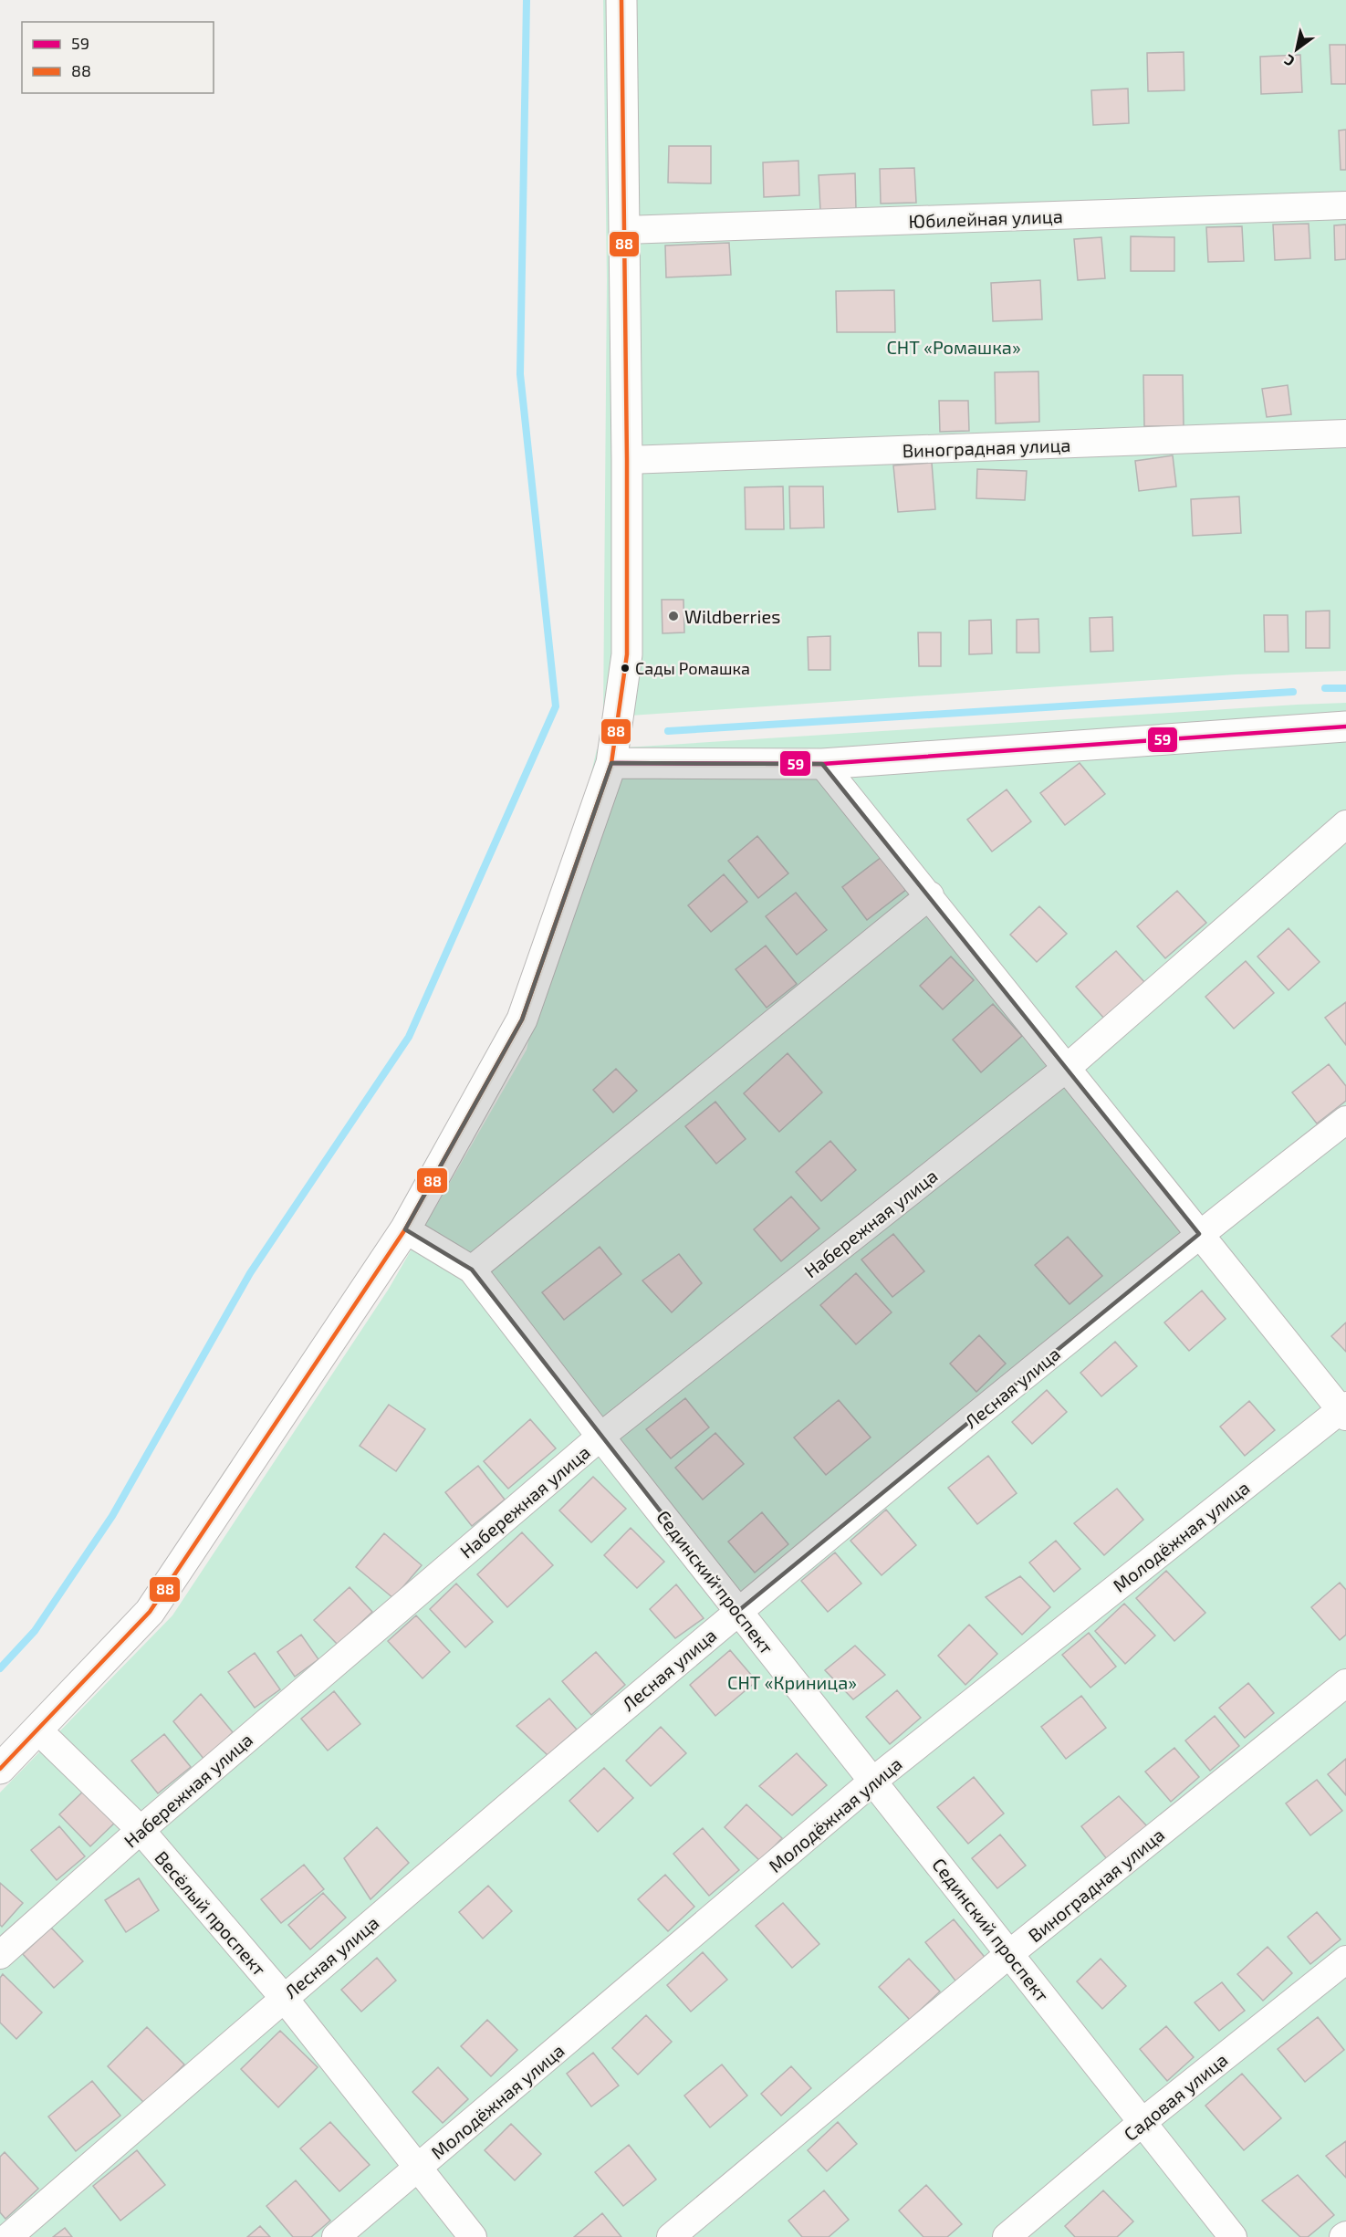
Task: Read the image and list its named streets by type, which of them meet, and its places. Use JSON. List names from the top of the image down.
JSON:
{
  "streets": {
    "street": [
      "Юбилейная улица",
      "Виноградная улица",
      "Набережная улица",
      "Лесная улица",
      "Молодёжная улица",
      "Сединский проспект",
      "Весёлый проспект",
      "Садовая улица"
    ]
  },
  "crossings": [
    ["Виноградная улица", "Сединский проспект"],
    ["Набережная улица", "Сединский проспект"],
    ["Набережная улица", "Весёлый проспект"],
    ["Лесная улица", "Сединский проспект"],
    ["Лесная улица", "Весёлый проспект"],
    ["Молодёжная улица", "Сединский проспект"],
    ["Молодёжная улица", "Весёлый проспект"],
    ["Сединский проспект", "Садовая улица"]
  ],
  "parks": ["СНТ «Ромашка»", "СНТ «Криница»"],
  "places": ["Wildberries", "Сады Ромашка"],
  "lines": ["transit line 88", "transit line 59"],
  "legend": ["59", "88"],
  "north": "bottom left"
}
